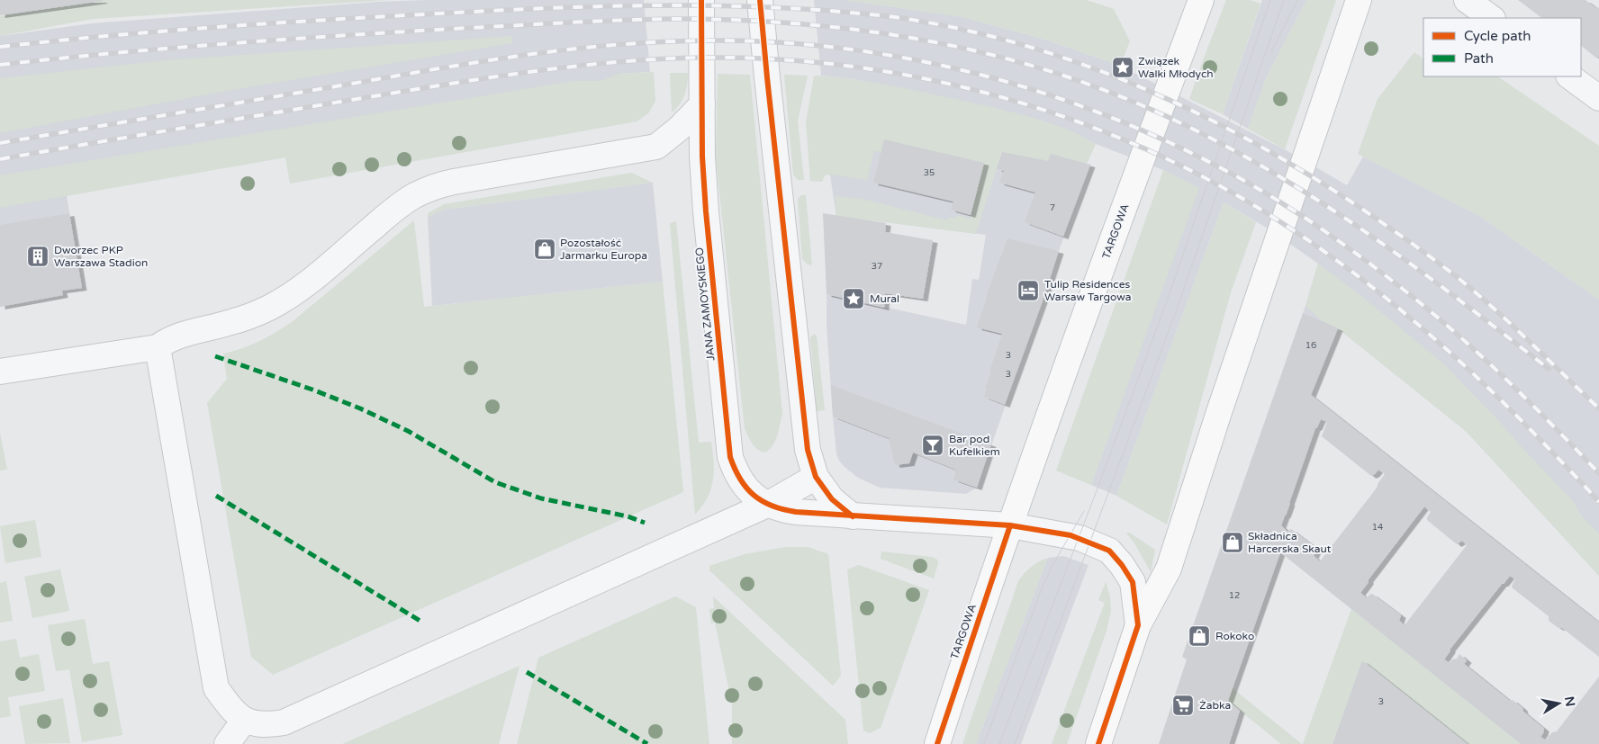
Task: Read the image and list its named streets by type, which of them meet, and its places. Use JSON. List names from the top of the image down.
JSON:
{
  "streets": {
    "main road": ["TARGOWA"],
    "street": ["JANA ZAMOYSKIEGO"]
  },
  "crossings": [
    ["TARGOWA", "JANA ZAMOYSKIEGO"]
  ],
  "places": {
    "place": ["Związek Walki Młodych", "Mural"],
    "shop": ["Pozostałość Jarmarku Europa", "Składnica Harcerska Skaut", "Rokoko"],
    "building": ["Dworzec PKP Warszawa Stadion"],
    "hotel": ["Tulip Residences Warsaw Targowa"],
    "bar": ["Bar pod Kufelkiem"],
    "supermarket": ["Żabka"]
  },
  "house_numbers": [
    "35",
    "7",
    "37",
    "16",
    "3",
    "3",
    "14",
    "12",
    "3"
  ],
  "legend": ["Cycle path", "Path"],
  "north": "right"
}
